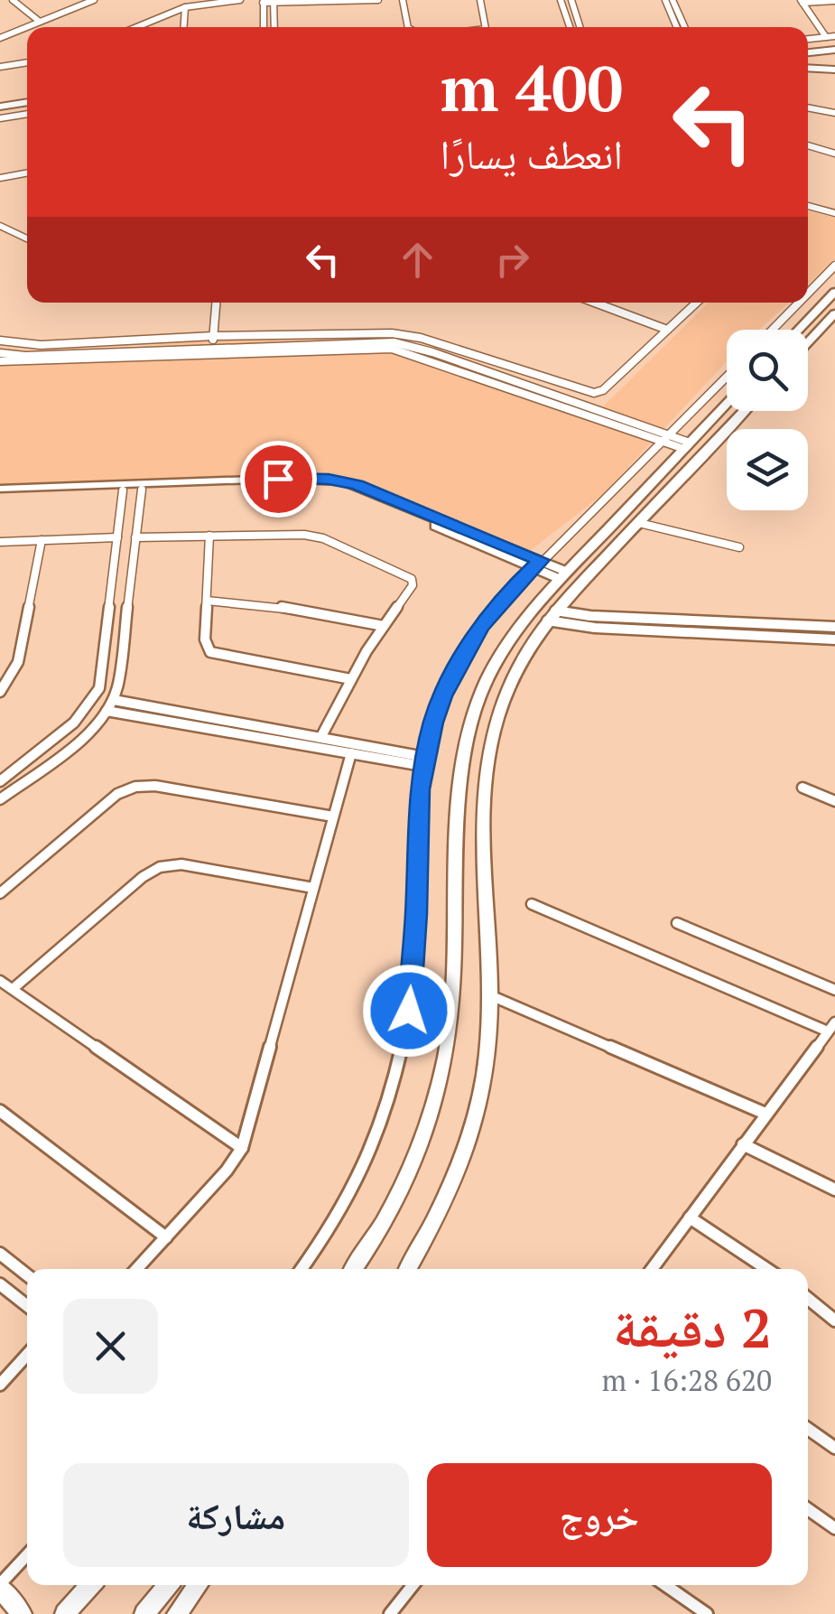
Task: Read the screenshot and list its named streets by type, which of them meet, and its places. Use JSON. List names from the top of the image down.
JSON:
{
  "page": {
    "turn": ["400 m", "انعطف يسارًا"],
    "heading": ["2 دقيقة", "620 m · 16:28"],
    "buttons": ["خروج", "مشاركة"]
  }
}
